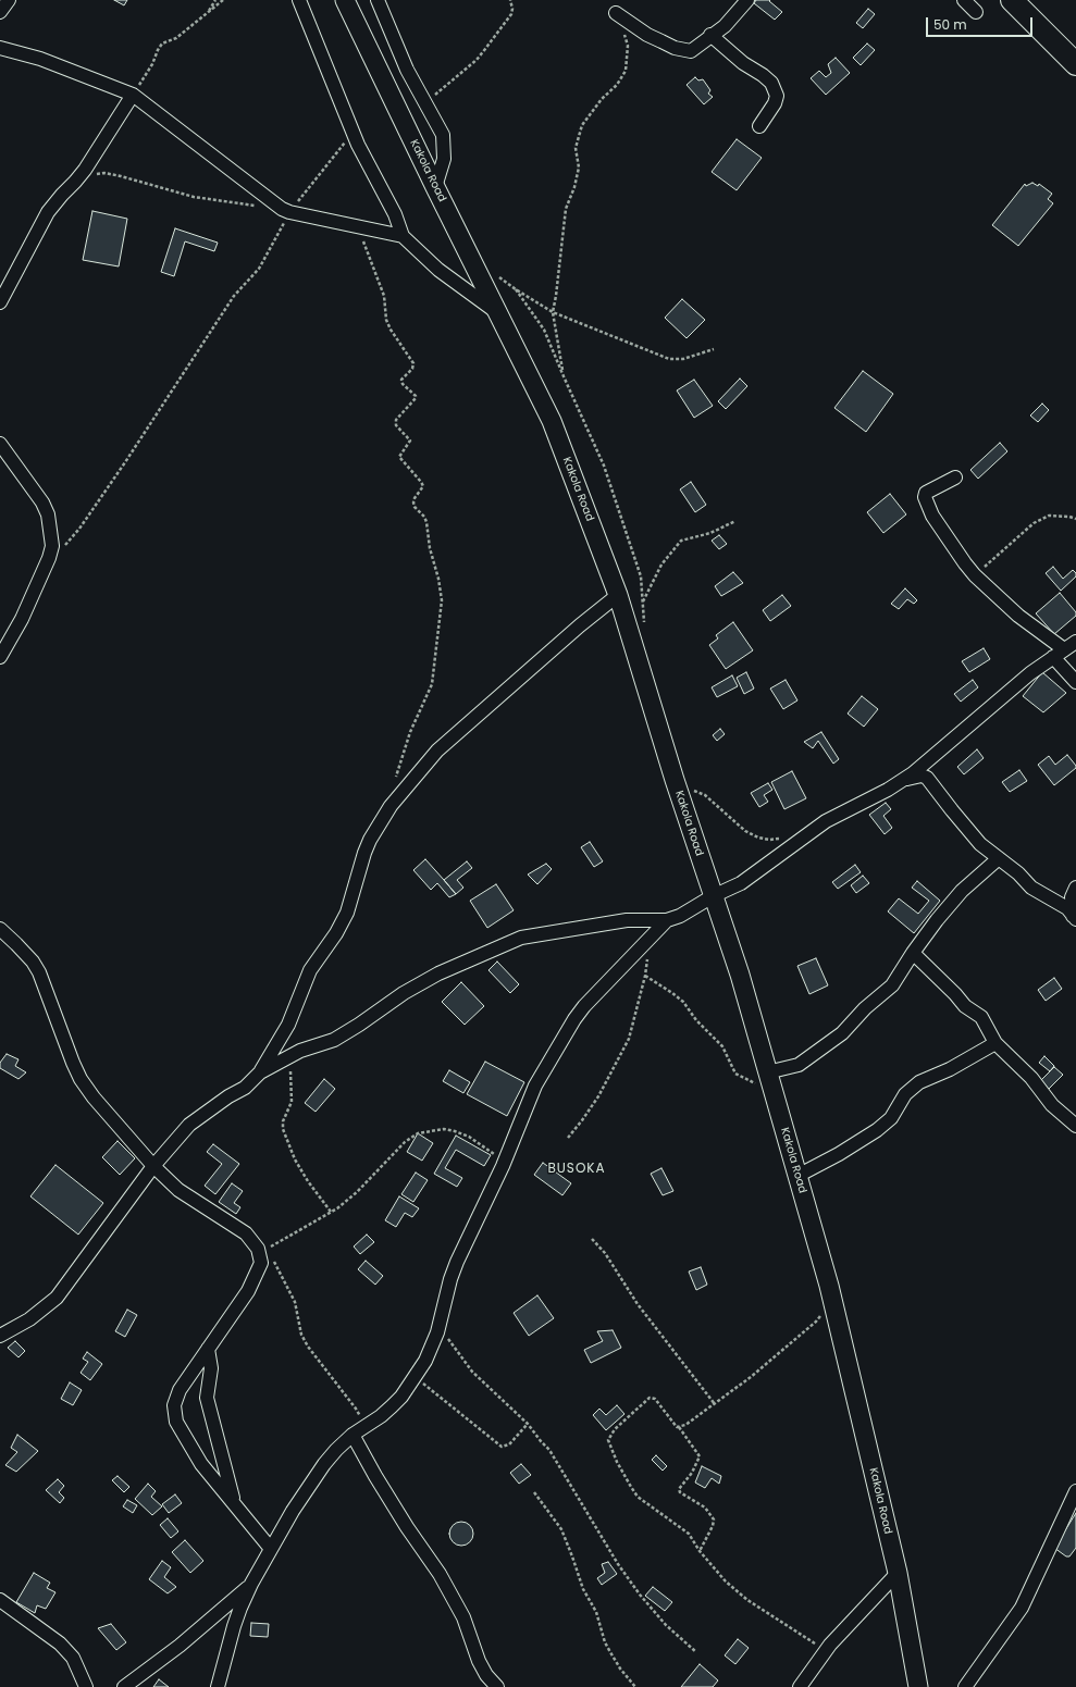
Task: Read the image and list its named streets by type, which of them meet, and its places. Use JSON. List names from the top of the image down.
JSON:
{
  "streets": {
    "main road": ["Kakola Road"]
  },
  "districts": ["BUSOKA"],
  "scale_bar": "50 m"
}
